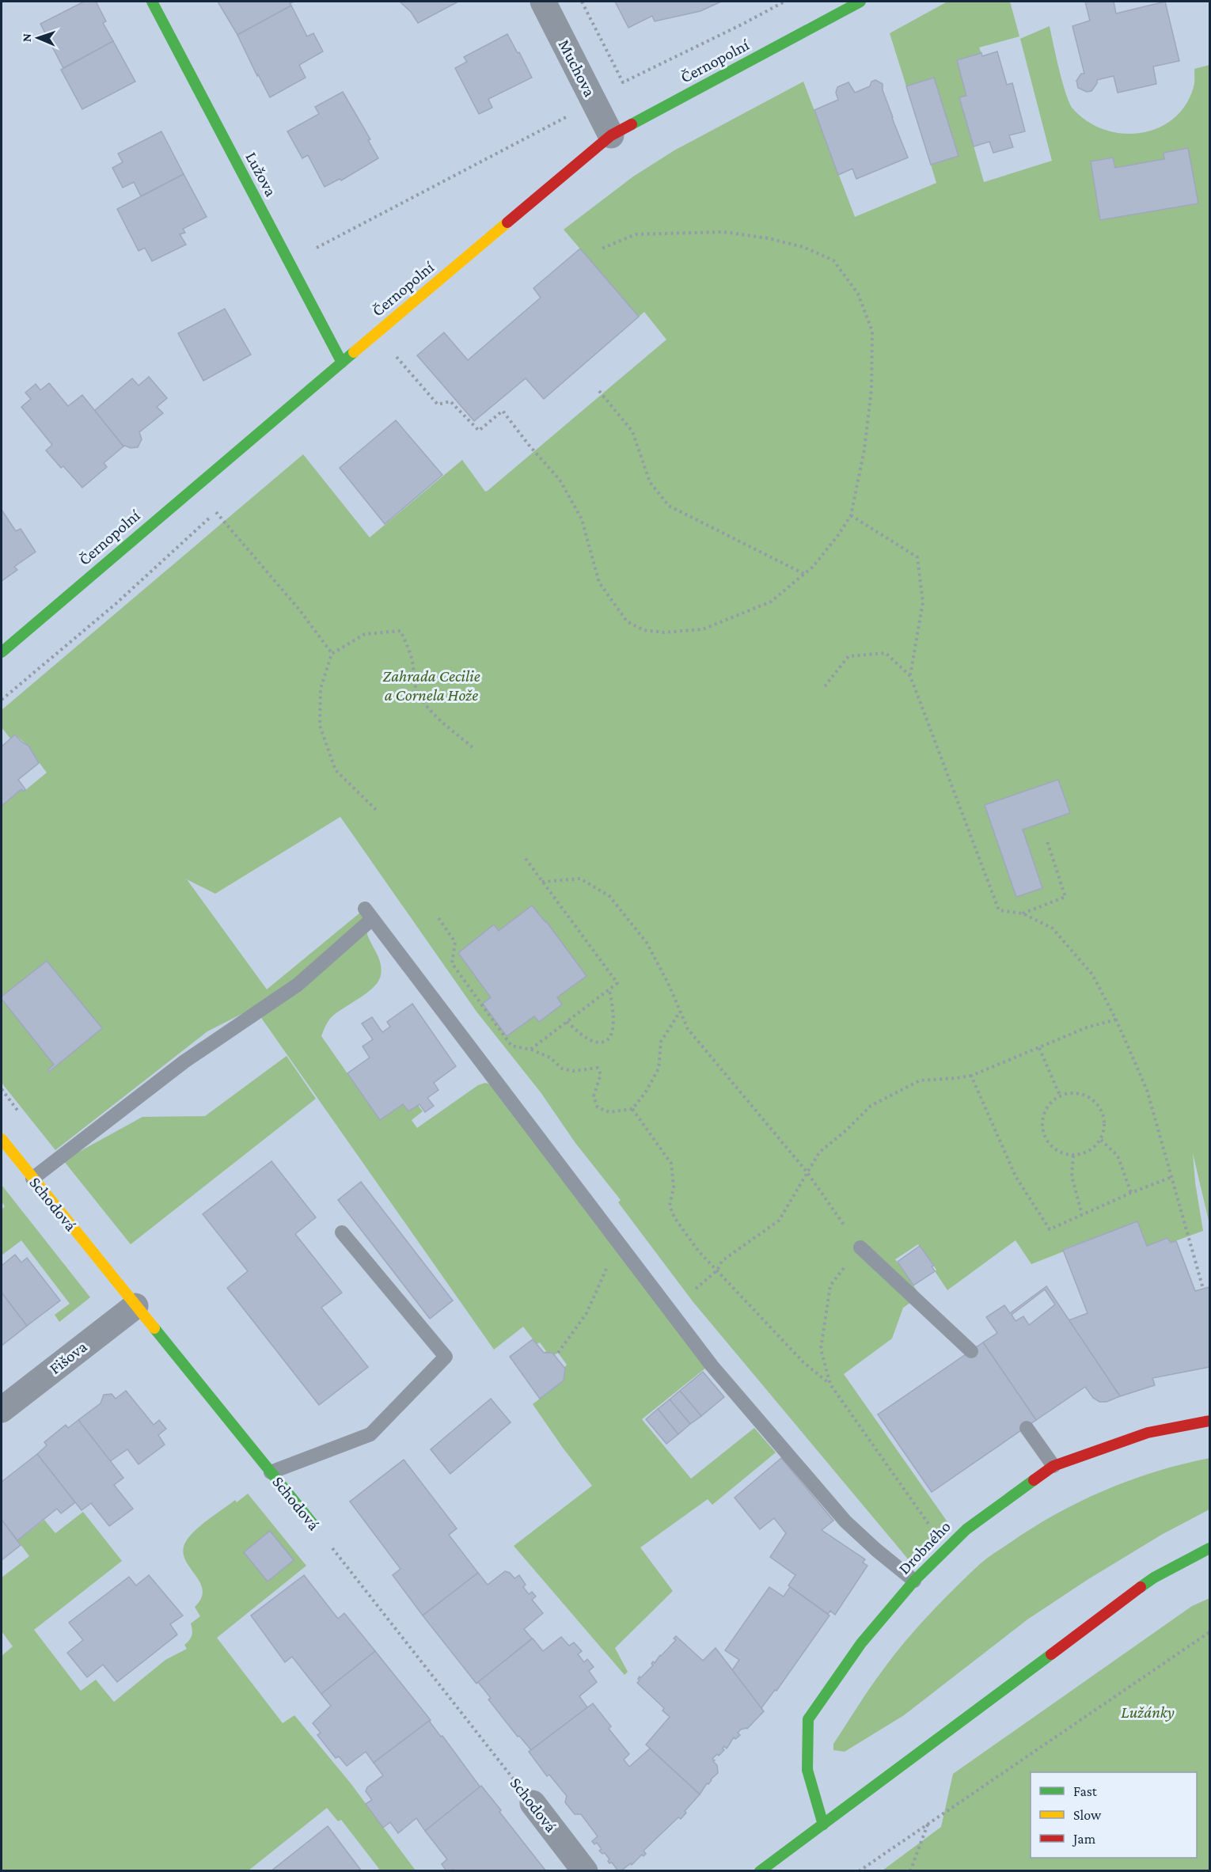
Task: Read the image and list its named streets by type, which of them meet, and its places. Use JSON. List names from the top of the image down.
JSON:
{
  "streets": {
    "street": [
      "Černopolní",
      "Muchova",
      "Lužova",
      "Schodová",
      "Fišova",
      "Drobného"
    ]
  },
  "crossings": [
    ["Černopolní", "Muchova"],
    ["Černopolní", "Lužova"],
    ["Schodová", "Fišova"]
  ],
  "parks": ["Zahrada Cecilie a Cornela Hože", "Lužánky"],
  "legend": ["Fast", "Slow", "Jam"],
  "north": "left"
}
